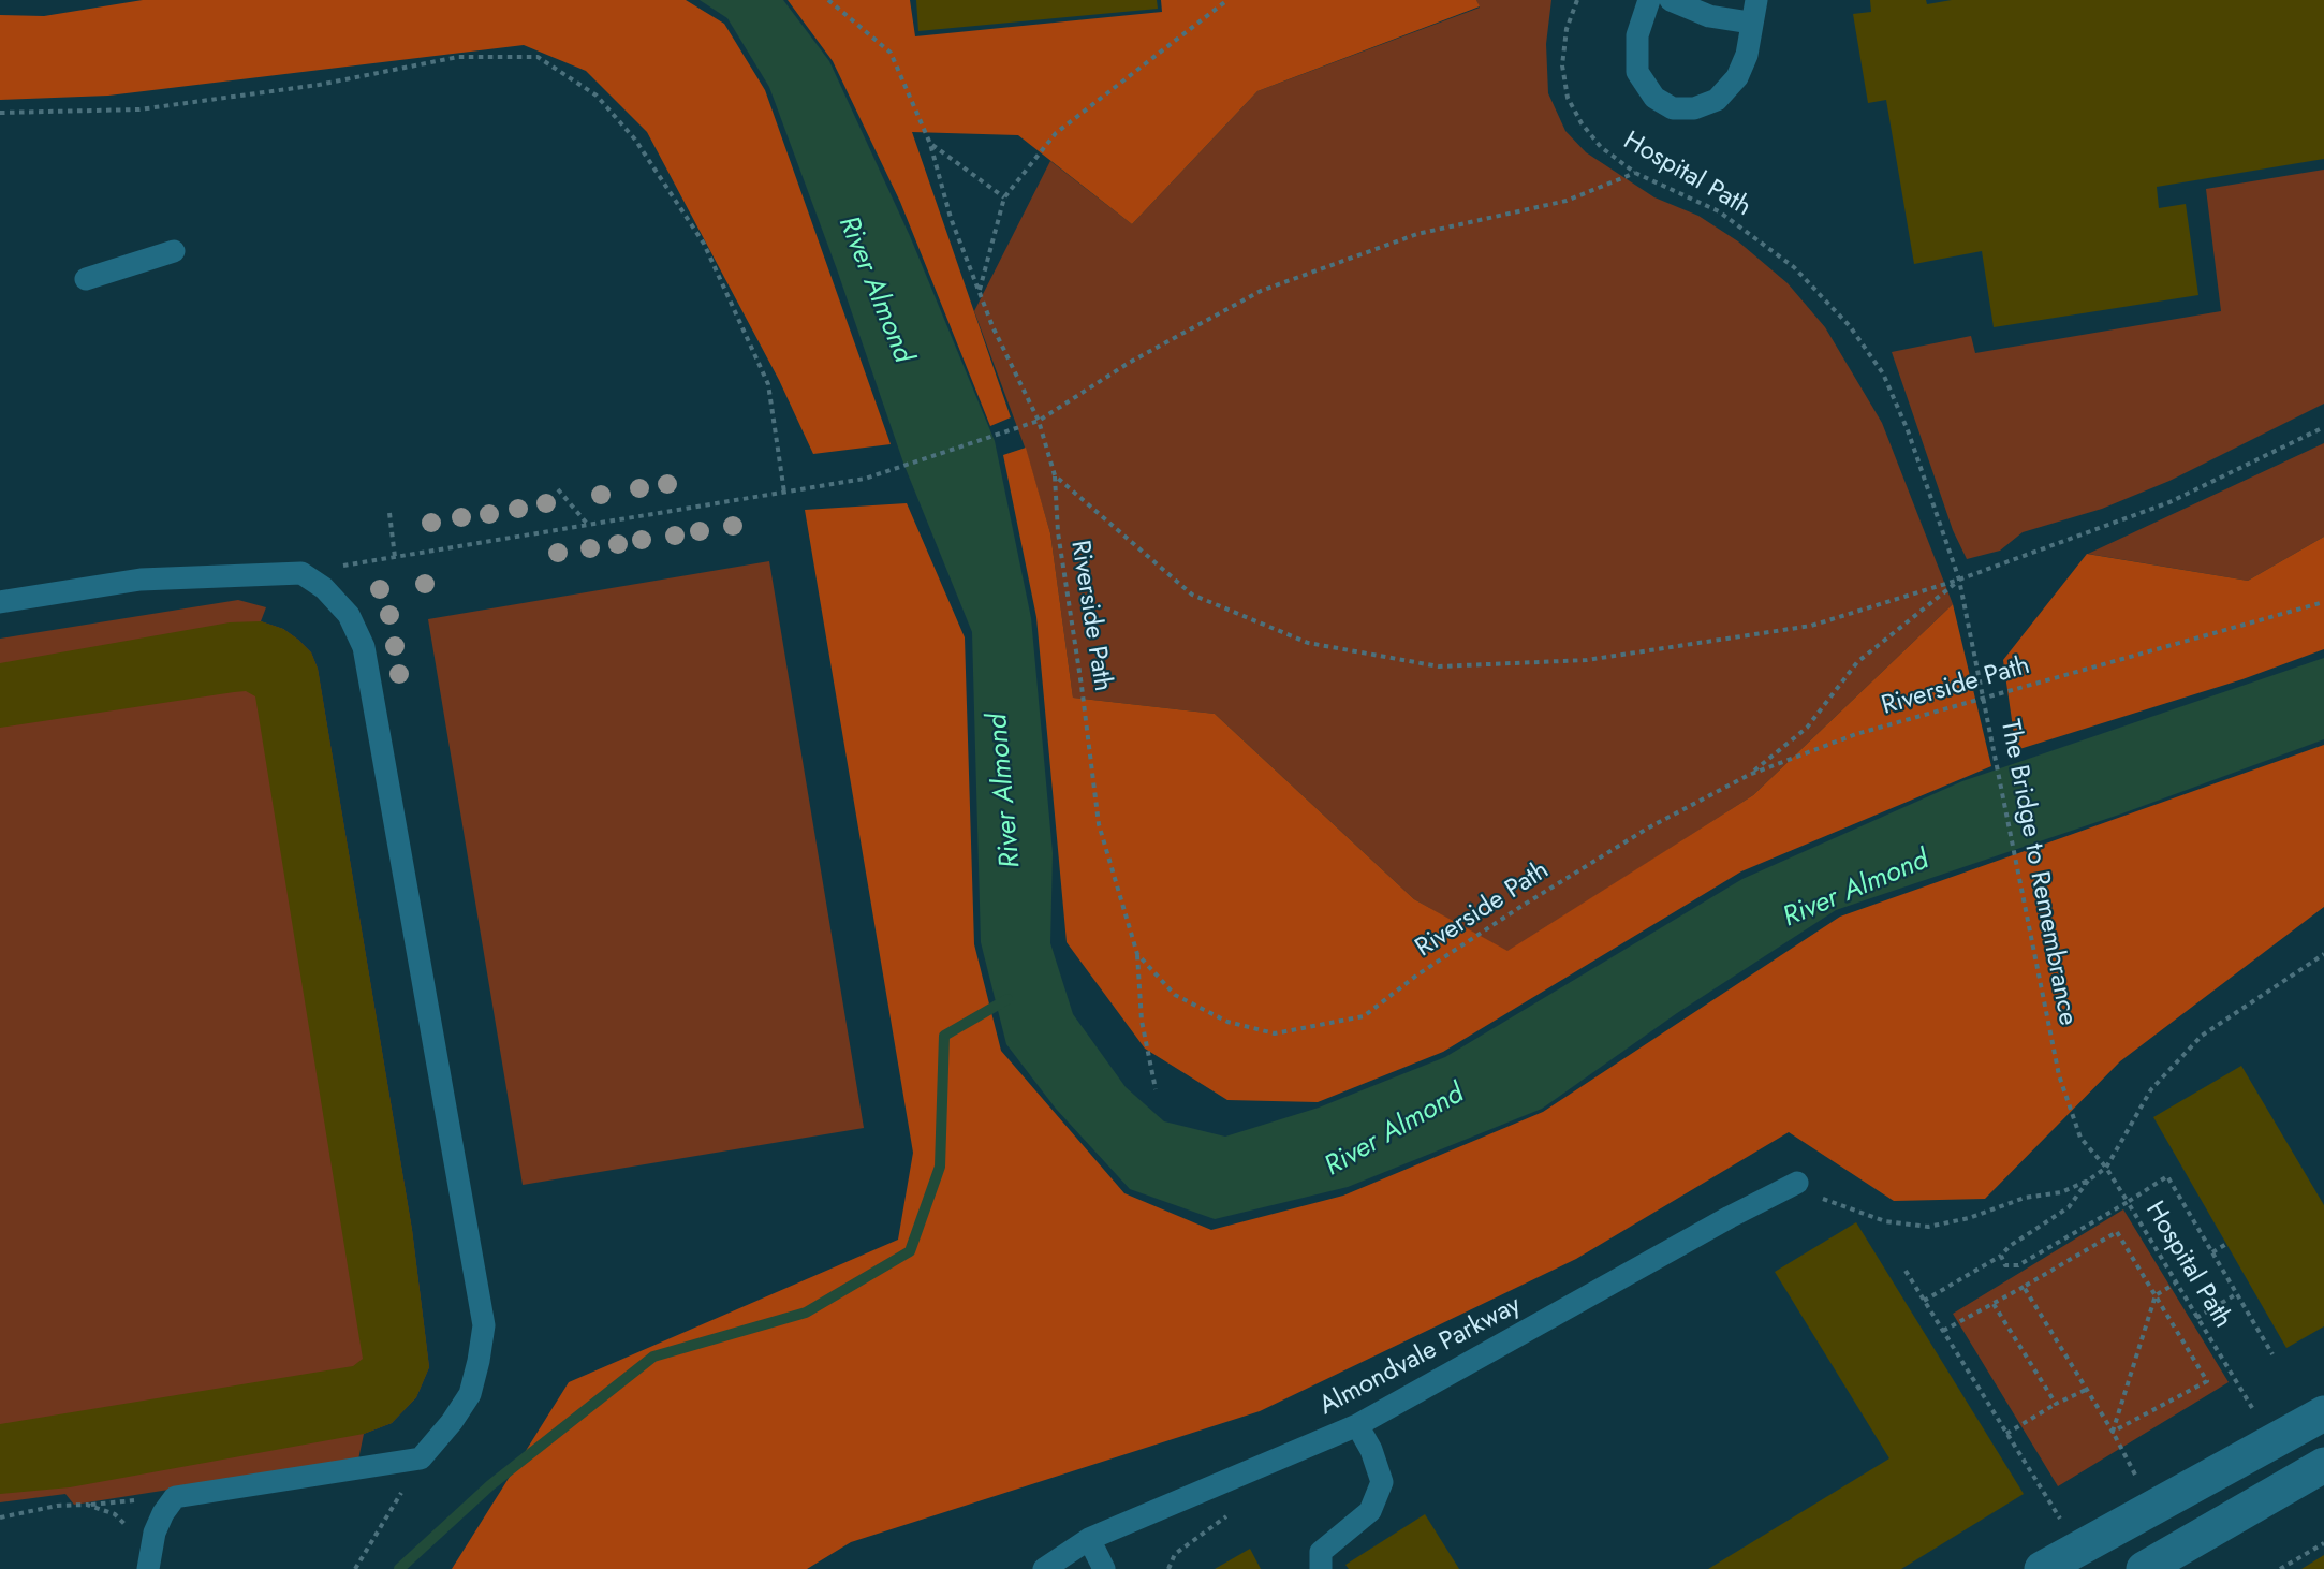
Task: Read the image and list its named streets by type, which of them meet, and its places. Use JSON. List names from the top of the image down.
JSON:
{
  "streets": {
    "lane": ["Almondvale Parkway"],
    "path": ["Hospital Path", "Riverside Path", "The Bridge to Remembrance"]
  },
  "crossings": [
    ["Hospital Path", "The Bridge to Remembrance"]
  ],
  "water": ["River Almond"]
}
